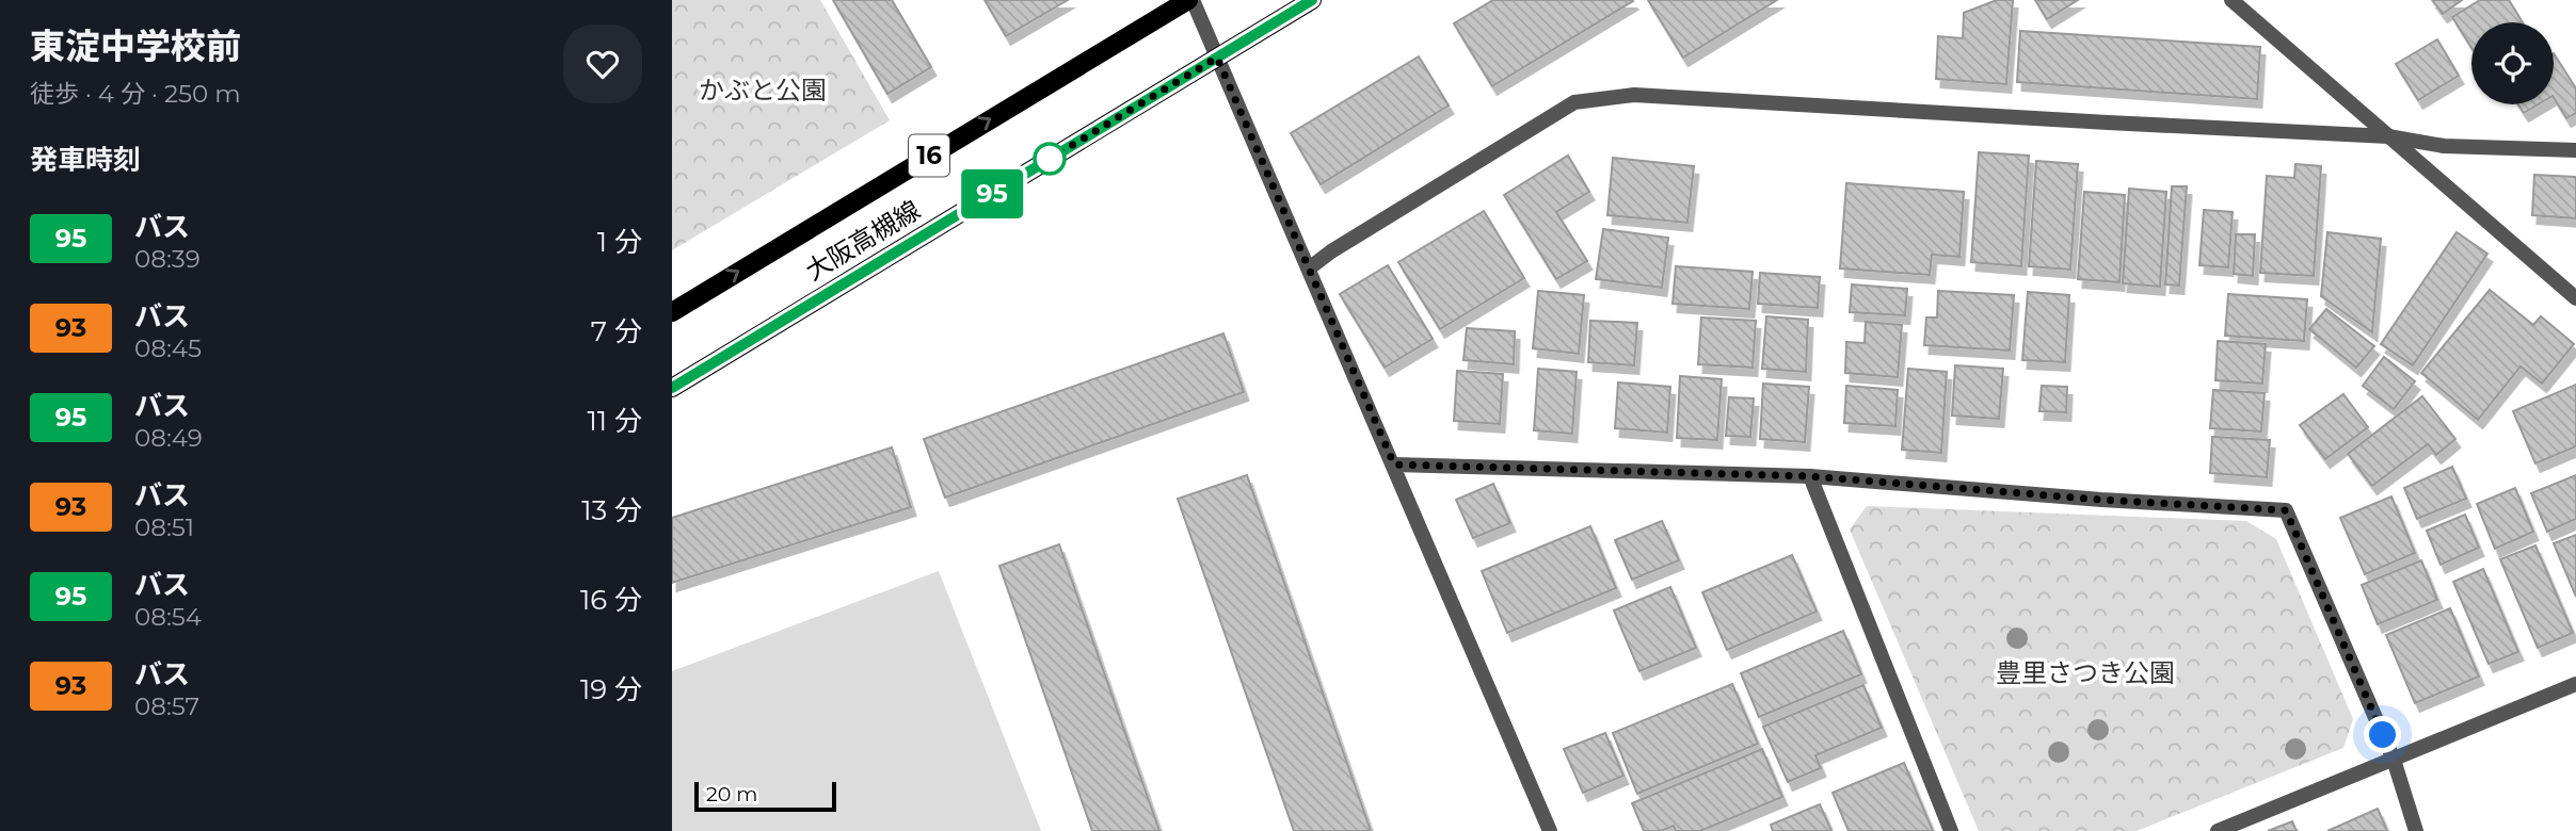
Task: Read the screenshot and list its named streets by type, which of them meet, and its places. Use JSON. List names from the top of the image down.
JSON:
{
  "streets": {
    "main road": ["16", "大阪高槻線"]
  },
  "parks": ["かぶと公園", "豊里さつき公園"],
  "lines": ["bus line 95"],
  "scale_bar": "20 m",
  "page": {
    "heading": [
      ["東淀中学校前", "徒歩 · 4 分 · 250 m"],
      "発車時刻"
    ],
    "on_map": "95",
    "list": [
      {
        "mark": "95",
        "name": "バス",
        "note": "08:39",
        "value": "1 分"
      },
      {
        "mark": "93",
        "name": "バス",
        "note": "08:45",
        "value": "7 分"
      },
      {
        "mark": "95",
        "name": "バス",
        "note": "08:49",
        "value": "11 分"
      },
      {
        "mark": "93",
        "name": "バス",
        "note": "08:51",
        "value": "13 分"
      },
      {
        "mark": "95",
        "name": "バス",
        "note": "08:54",
        "value": "16 分"
      },
      {
        "mark": "93",
        "name": "バス",
        "note": "08:57",
        "value": "19 分"
      }
    ],
    "scale": "20 m"
  }
}
